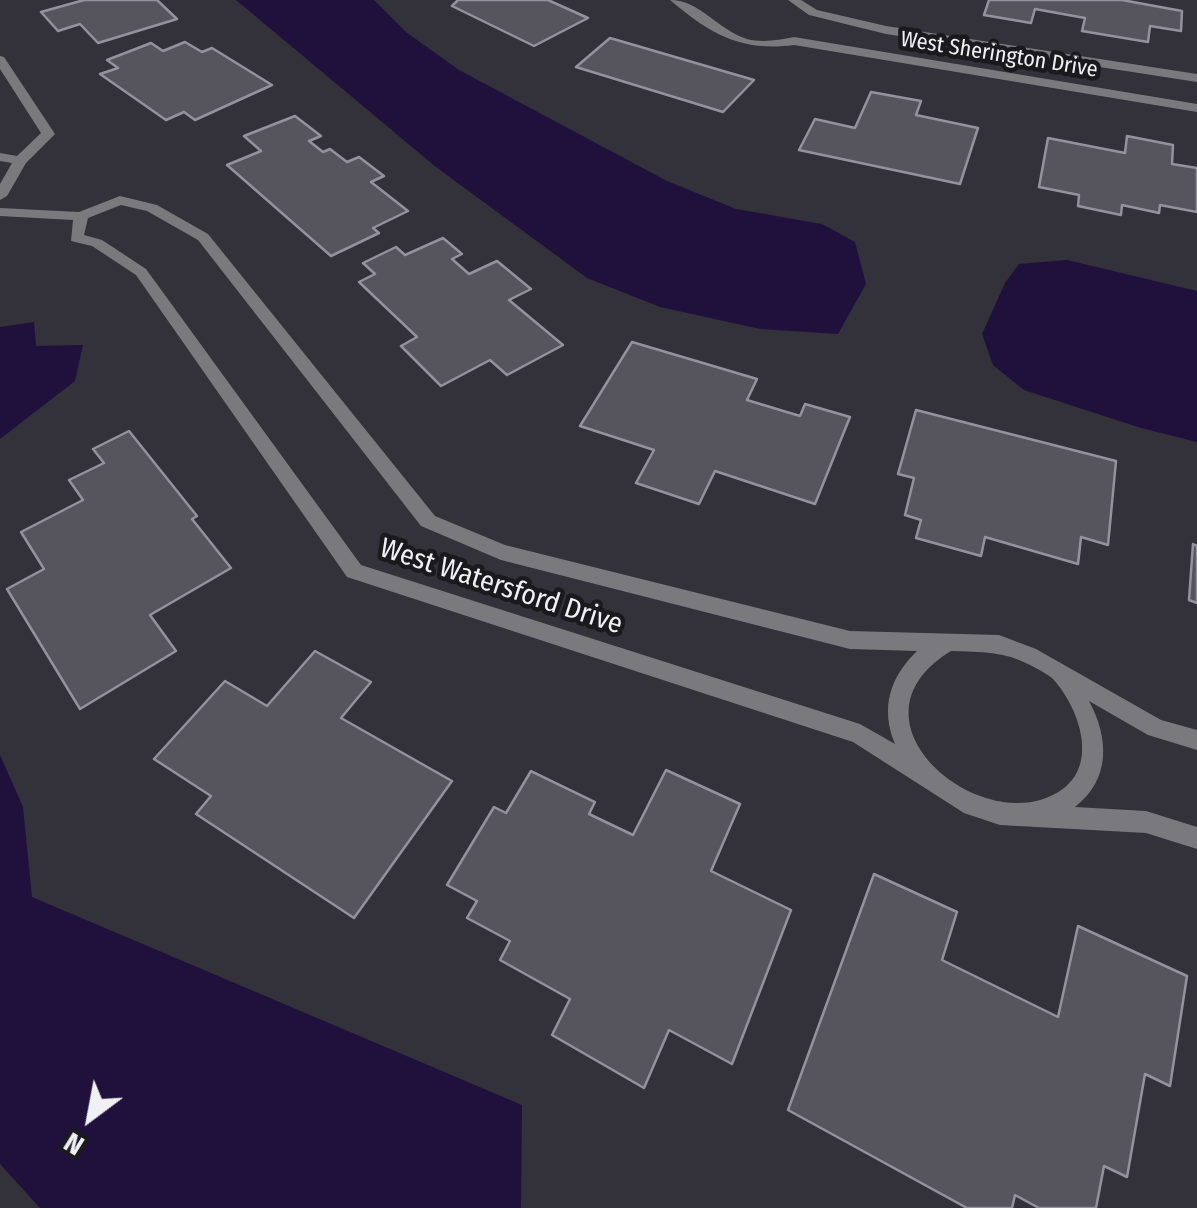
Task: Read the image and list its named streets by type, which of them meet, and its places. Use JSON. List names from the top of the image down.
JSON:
{
  "streets": {
    "street": ["West Sherington Drive", "West Watersford Drive"]
  },
  "north": "bottom left"
}
